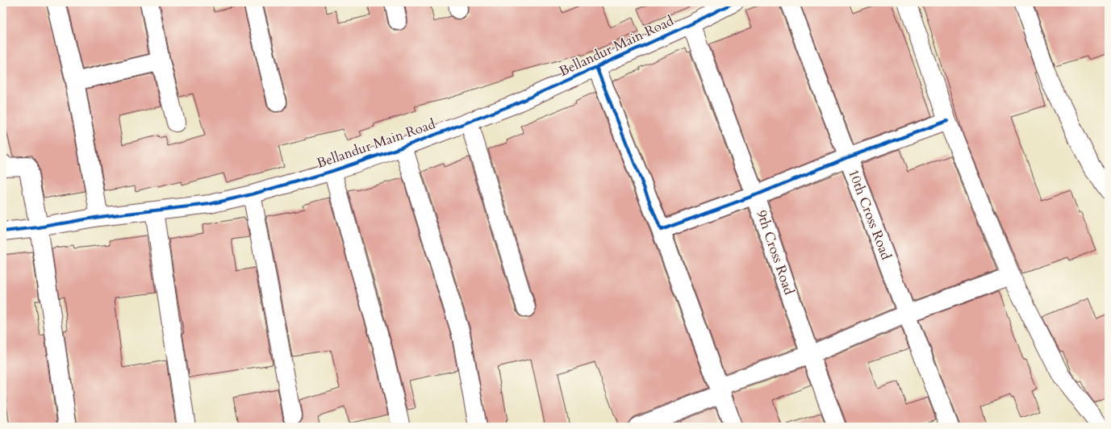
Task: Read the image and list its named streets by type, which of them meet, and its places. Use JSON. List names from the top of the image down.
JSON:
{
  "streets": {
    "street": ["Bellandur Main Road", "10th Cross Road", "9th Cross Road"]
  },
  "crossings": [
    ["Bellandur Main Road", "9th Cross Road"]
  ]
}
